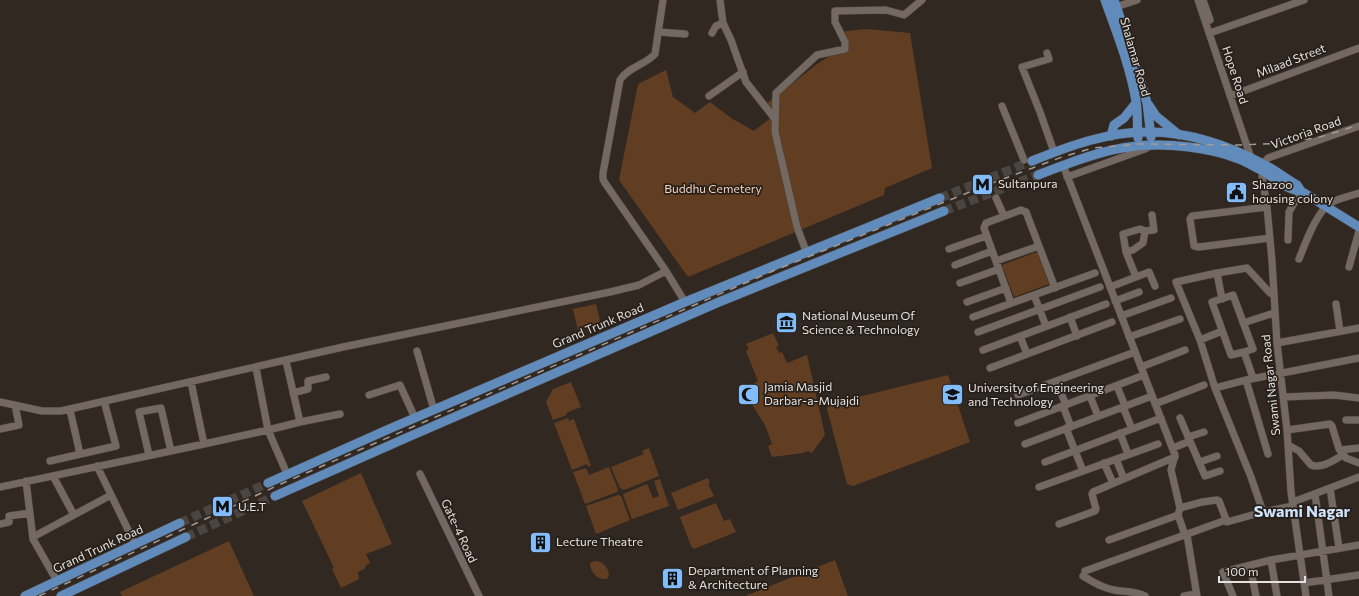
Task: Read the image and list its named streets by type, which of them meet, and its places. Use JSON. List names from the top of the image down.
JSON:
{
  "streets": {
    "main road": ["Shalamar Road", "Grand Trunk Road"],
    "street": [
      "Milaad Street",
      "Hope Road",
      "Victoria Road",
      "Swami Nagar Road",
      "Gate-4 Road"
    ]
  },
  "crossings": [
    ["Milaad Street", "Hope Road"],
    ["Victoria Road", "Swami Nagar Road"]
  ],
  "districts": ["Swami Nagar"],
  "parks": ["Buddhu Cemetery"],
  "places": {
    "metro station": ["Sultanpura", "U.E.T"],
    "public building": ["Shazoo housing colony"],
    "museum": ["National Museum Of Science & Technology"],
    "mosque": ["Jamia Masjid Darbar-a-Mujajdi"],
    "school or university": ["University of Engineering and Technology"],
    "building": ["Lecture Theatre", "Department of Planning & Architecture"]
  },
  "scale_bar": "100 m"
}
